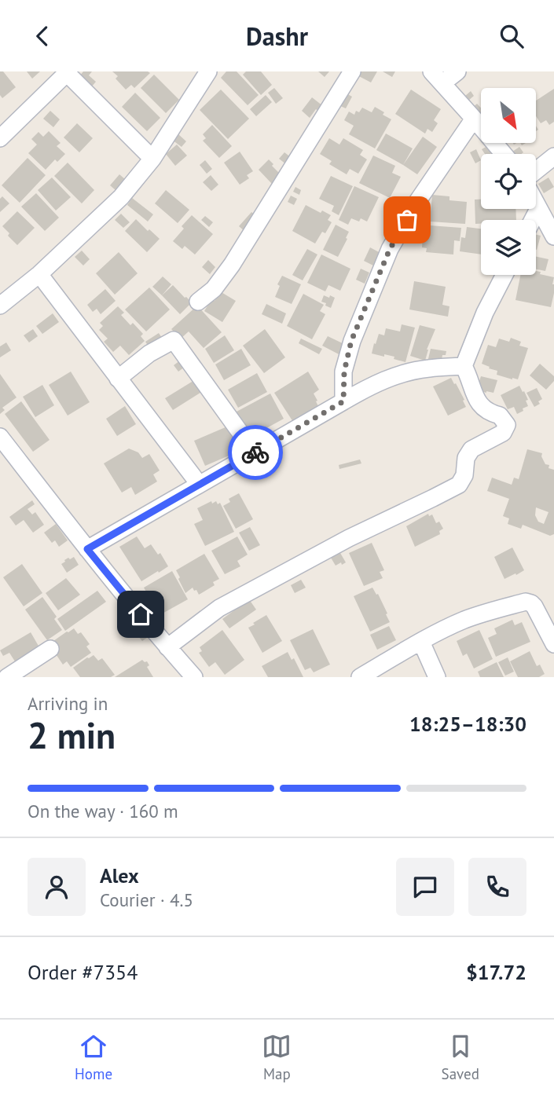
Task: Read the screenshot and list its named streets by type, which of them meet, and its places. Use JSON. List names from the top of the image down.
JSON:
{
  "north": "bottom right",
  "page": {
    "header": "Dashr",
    "heading": ["2 min", "Arriving in", "18:25–18:30"],
    "panel": [
      "Alex",
      "Courier · 4.5",
      "Order #7354",
      "$17.72"
    ],
    "bar": "On the way · 160 m",
    "tabs": ["Home", "Map", "Saved"]
  }
}
